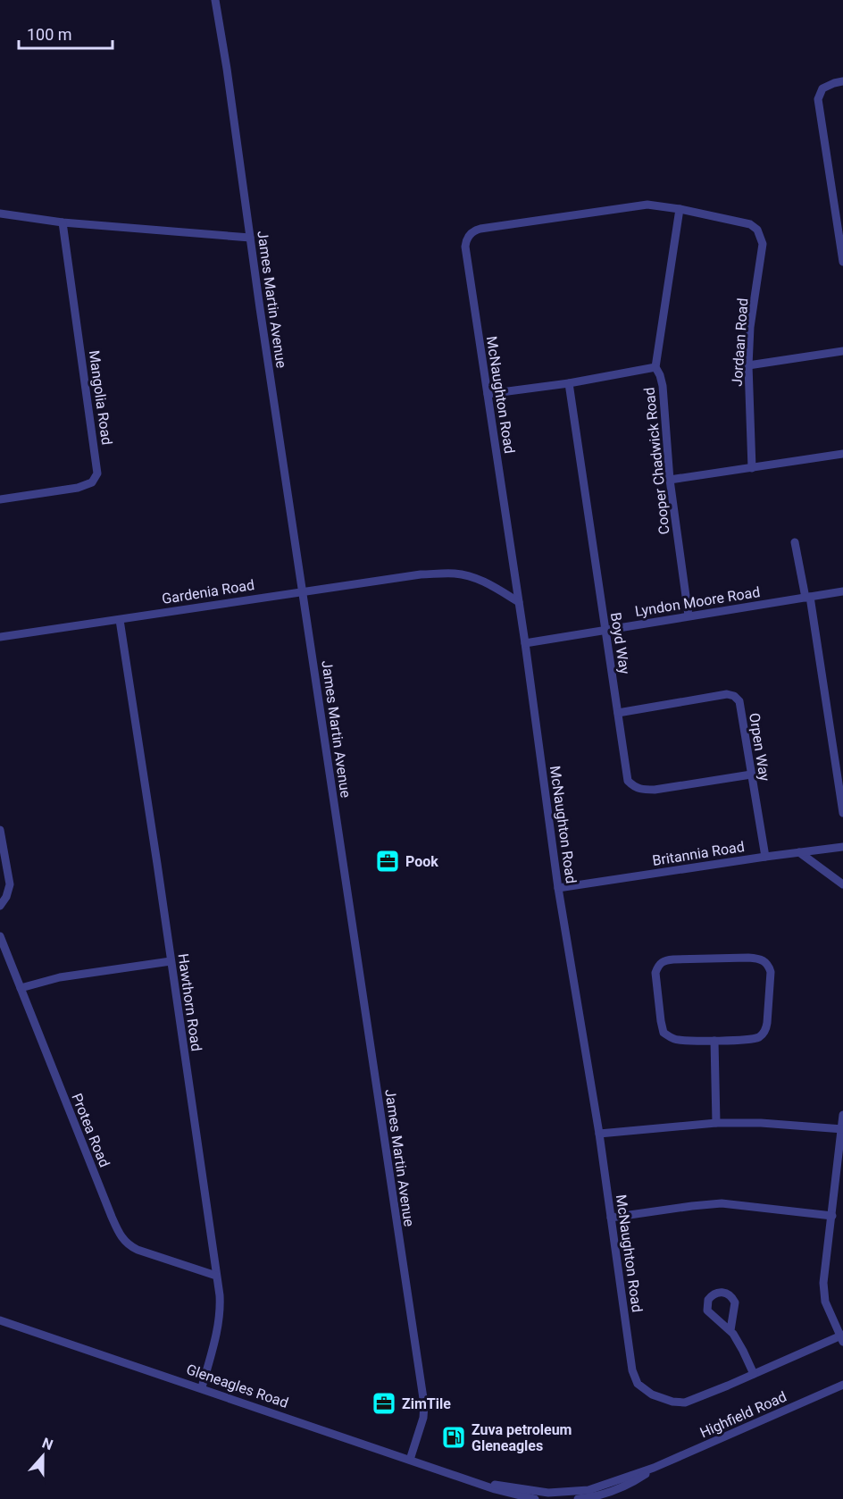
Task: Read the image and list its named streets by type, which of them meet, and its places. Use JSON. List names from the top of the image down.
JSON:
{
  "streets": {
    "street": [
      "James Martin Avenue",
      "Jordaan Road",
      "McNaughton Road",
      "Mangolia Road",
      "Cooper Chadwick Road",
      "Gardenia Road",
      "Lyndon Moore Road",
      "Boyd Way",
      "Orpen Way",
      "Britannia Road",
      "Hawthorn Road",
      "Protea Road",
      "Gleneagles Road",
      "Highfield Road"
    ]
  },
  "crossings": [
    ["James Martin Avenue", "Gardenia Road"],
    ["James Martin Avenue", "Gleneagles Road"],
    ["Jordaan Road", "McNaughton Road"],
    ["Jordaan Road", "Cooper Chadwick Road"],
    ["McNaughton Road", "Cooper Chadwick Road"],
    ["McNaughton Road", "Gardenia Road"],
    ["McNaughton Road", "Lyndon Moore Road"],
    ["McNaughton Road", "Britannia Road"],
    ["Cooper Chadwick Road", "Lyndon Moore Road"],
    ["Gardenia Road", "Hawthorn Road"],
    ["Lyndon Moore Road", "Boyd Way"],
    ["Boyd Way", "Orpen Way"],
    ["Orpen Way", "Britannia Road"],
    ["Hawthorn Road", "Protea Road"],
    ["Hawthorn Road", "Gleneagles Road"],
    ["Gleneagles Road", "Highfield Road"]
  ],
  "places": {
    "office": ["Pook", "ZimTile"],
    "fuel station": ["Zuva petroleum Gleneagles"]
  },
  "scale_bar": "100 m",
  "north": "top"
}
